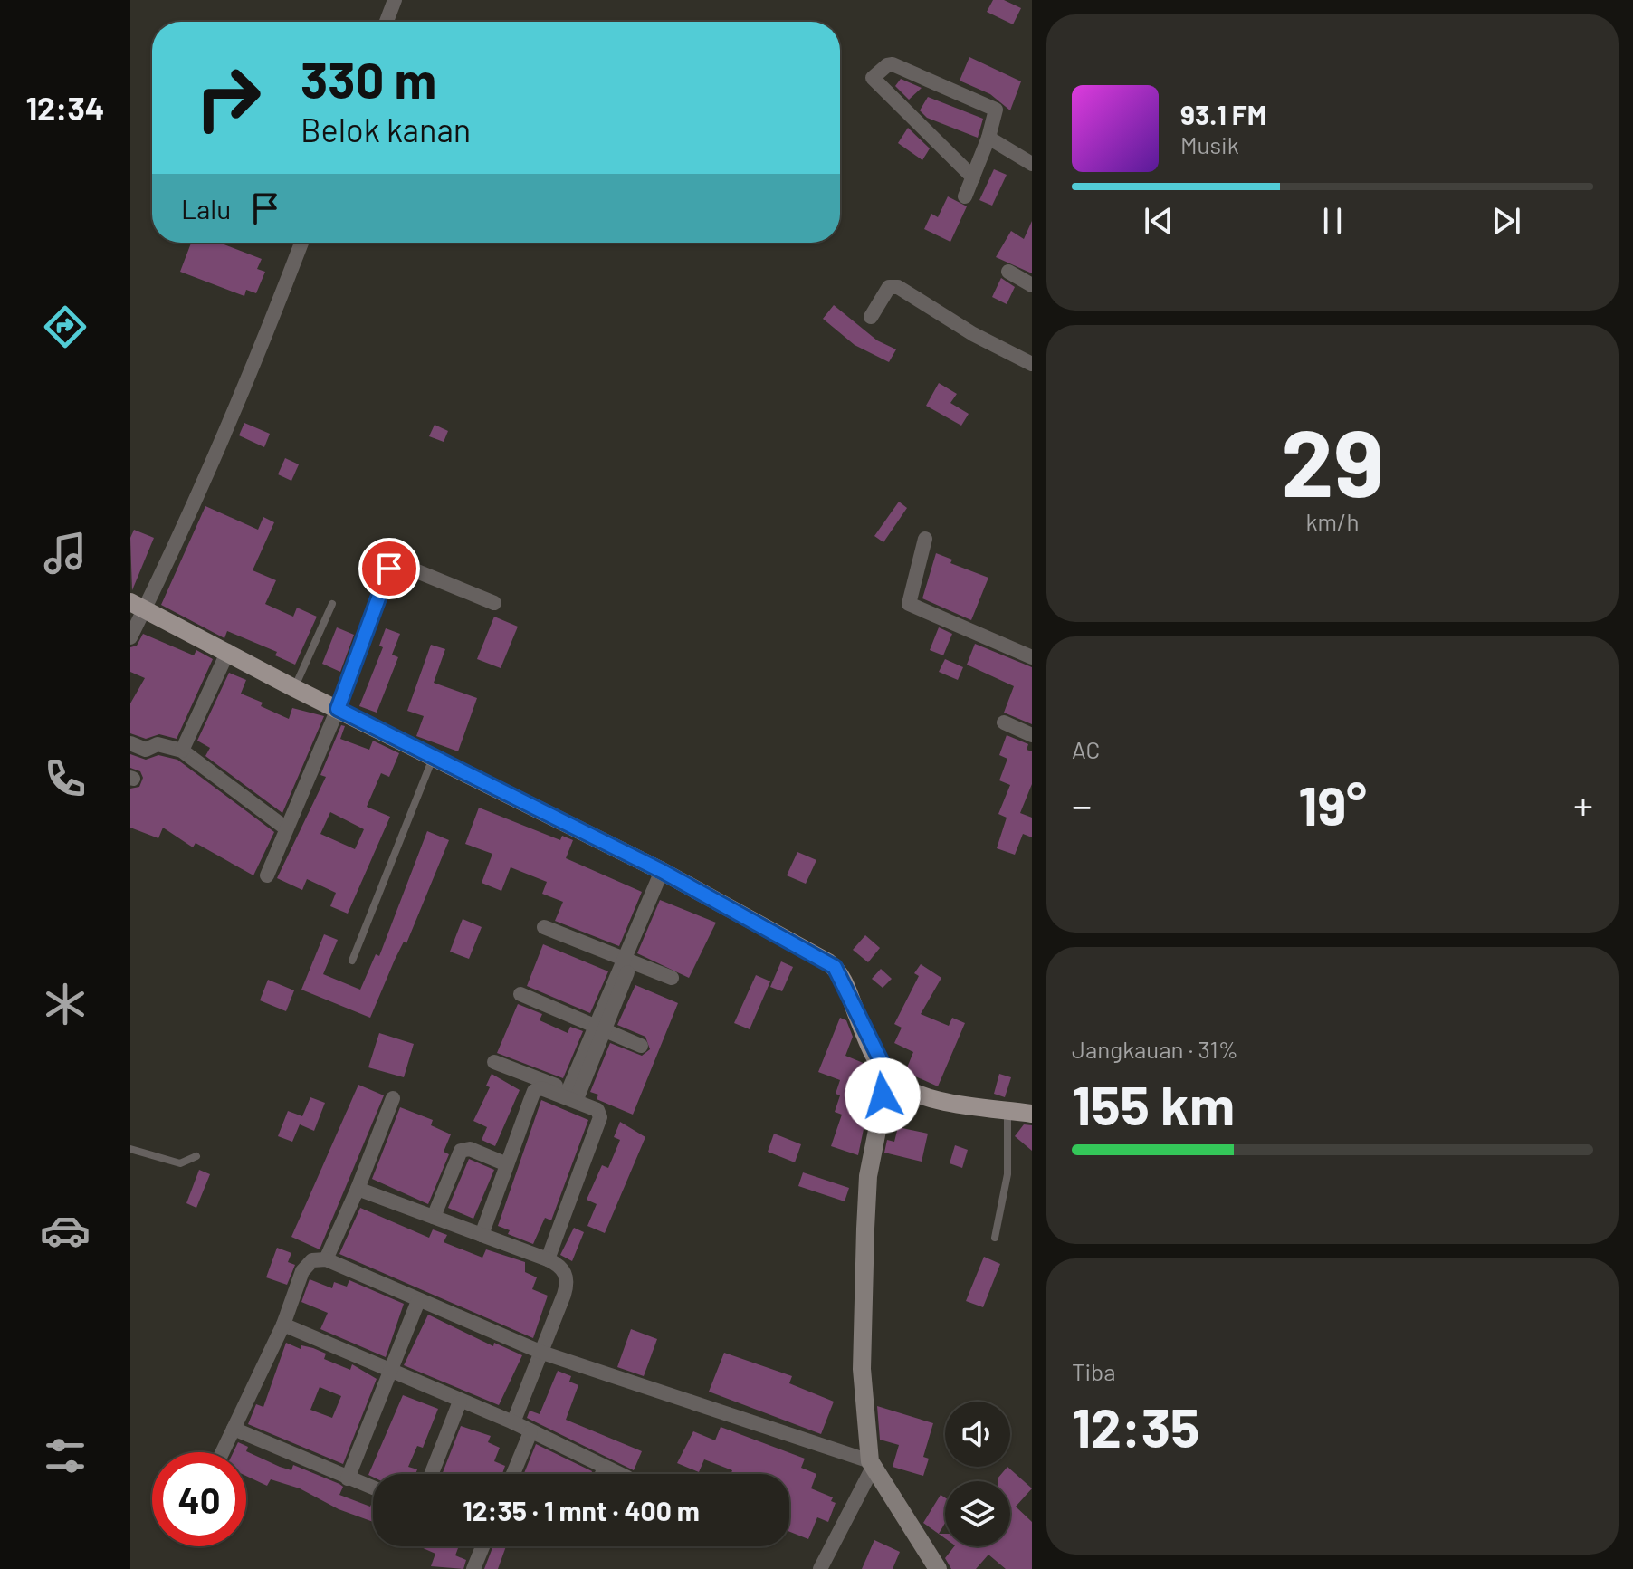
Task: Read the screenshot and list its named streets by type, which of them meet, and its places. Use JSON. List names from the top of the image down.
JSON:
{
  "page": {
    "tabs": "12:34",
    "turn": ["330 m", "Belok kanan"],
    "song": ["93.1 FM", "Musik"],
    "then": "Lalu",
    "tile": [
      ["29", "km/h"],
      "AC",
      ["Jangkauan · 31%", "155 km"],
      ["Tiba", "12:35"]
    ],
    "heat": ["−", "19°", "+"],
    "limit": "40",
    "trip": "12:35 · 1 mnt · 400 m"
  }
}
